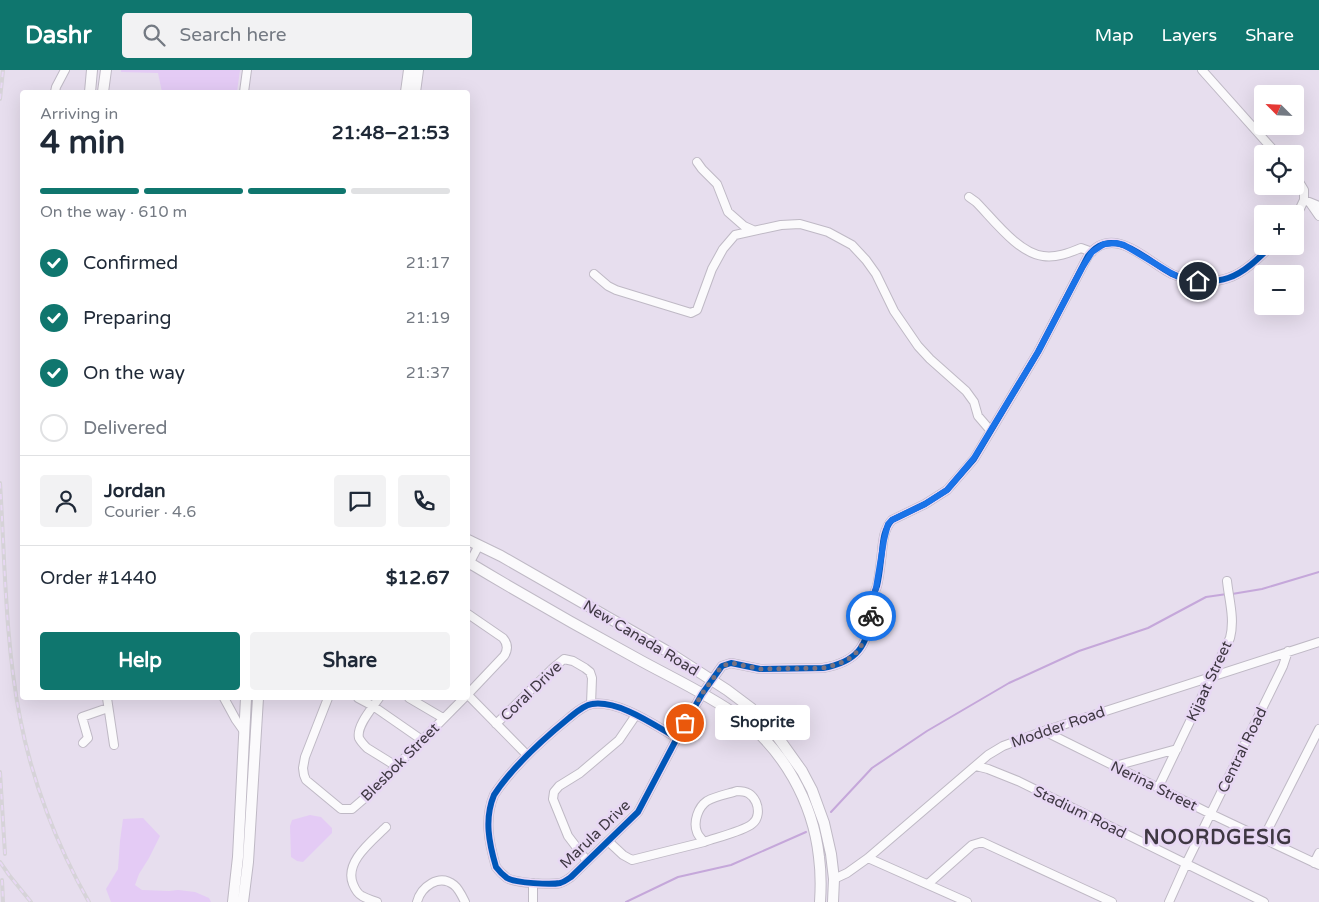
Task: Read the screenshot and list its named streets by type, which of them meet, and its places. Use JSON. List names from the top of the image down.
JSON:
{
  "streets": {
    "main road": ["New Canada Road"],
    "street": [
      "Kijaat Street",
      "Coral Drive",
      "Modder Road",
      "Central Road",
      "Blesbok Street",
      "Nerina Street",
      "Stadium Road",
      "Marula Drive"
    ]
  },
  "crossings": [
    ["New Canada Road", "Modder Road"],
    ["New Canada Road", "Marula Drive"],
    ["Kijaat Street", "Modder Road"],
    ["Kijaat Street", "Nerina Street"],
    ["Coral Drive", "Marula Drive"],
    ["Modder Road", "Central Road"],
    ["Modder Road", "Nerina Street"],
    ["Modder Road", "Stadium Road"],
    ["Central Road", "Nerina Street"],
    ["Central Road", "Stadium Road"]
  ],
  "districts": ["NOORDGESIG"],
  "places": ["Shoprite"],
  "north": "top left",
  "page": {
    "header": "Dashr",
    "search": "Search here",
    "nav": ["Map", "Layers", "Share"],
    "map_buttons": ["+", "−"],
    "heading": ["4 min", "Arriving in", "21:48–21:53"],
    "panel": [
      "Jordan",
      "Courier · 4.6",
      "Order #1440",
      "$12.67"
    ],
    "bar": "On the way · 610 m",
    "list": [
      ["Confirmed", "21:17"],
      ["Preparing", "21:19"],
      ["On the way", "21:37"],
      "Delivered"
    ],
    "buttons": ["Help", "Share"],
    "bubble": "Shoprite"
  }
}
